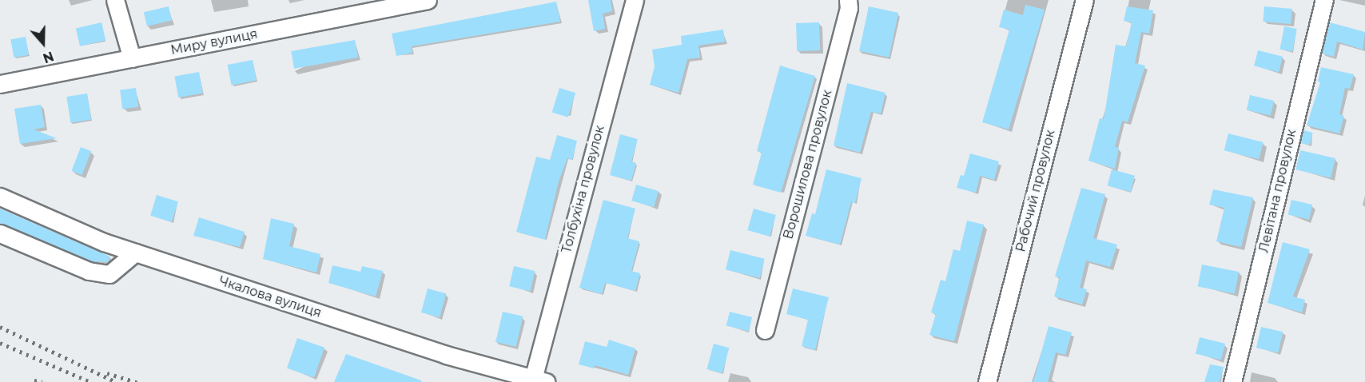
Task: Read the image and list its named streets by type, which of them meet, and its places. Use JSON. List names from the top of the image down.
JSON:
{
  "streets": {
    "street": [
      "Миру вулиця",
      "Ворошилова провулок",
      "Толбухіна провулок",
      "Рабочий провулок",
      "Левітана провулок",
      "Чкалова вулиця"
    ]
  },
  "crossings": [
    ["Толбухіна провулок", "Чкалова вулиця"]
  ],
  "north": "bottom"
}
